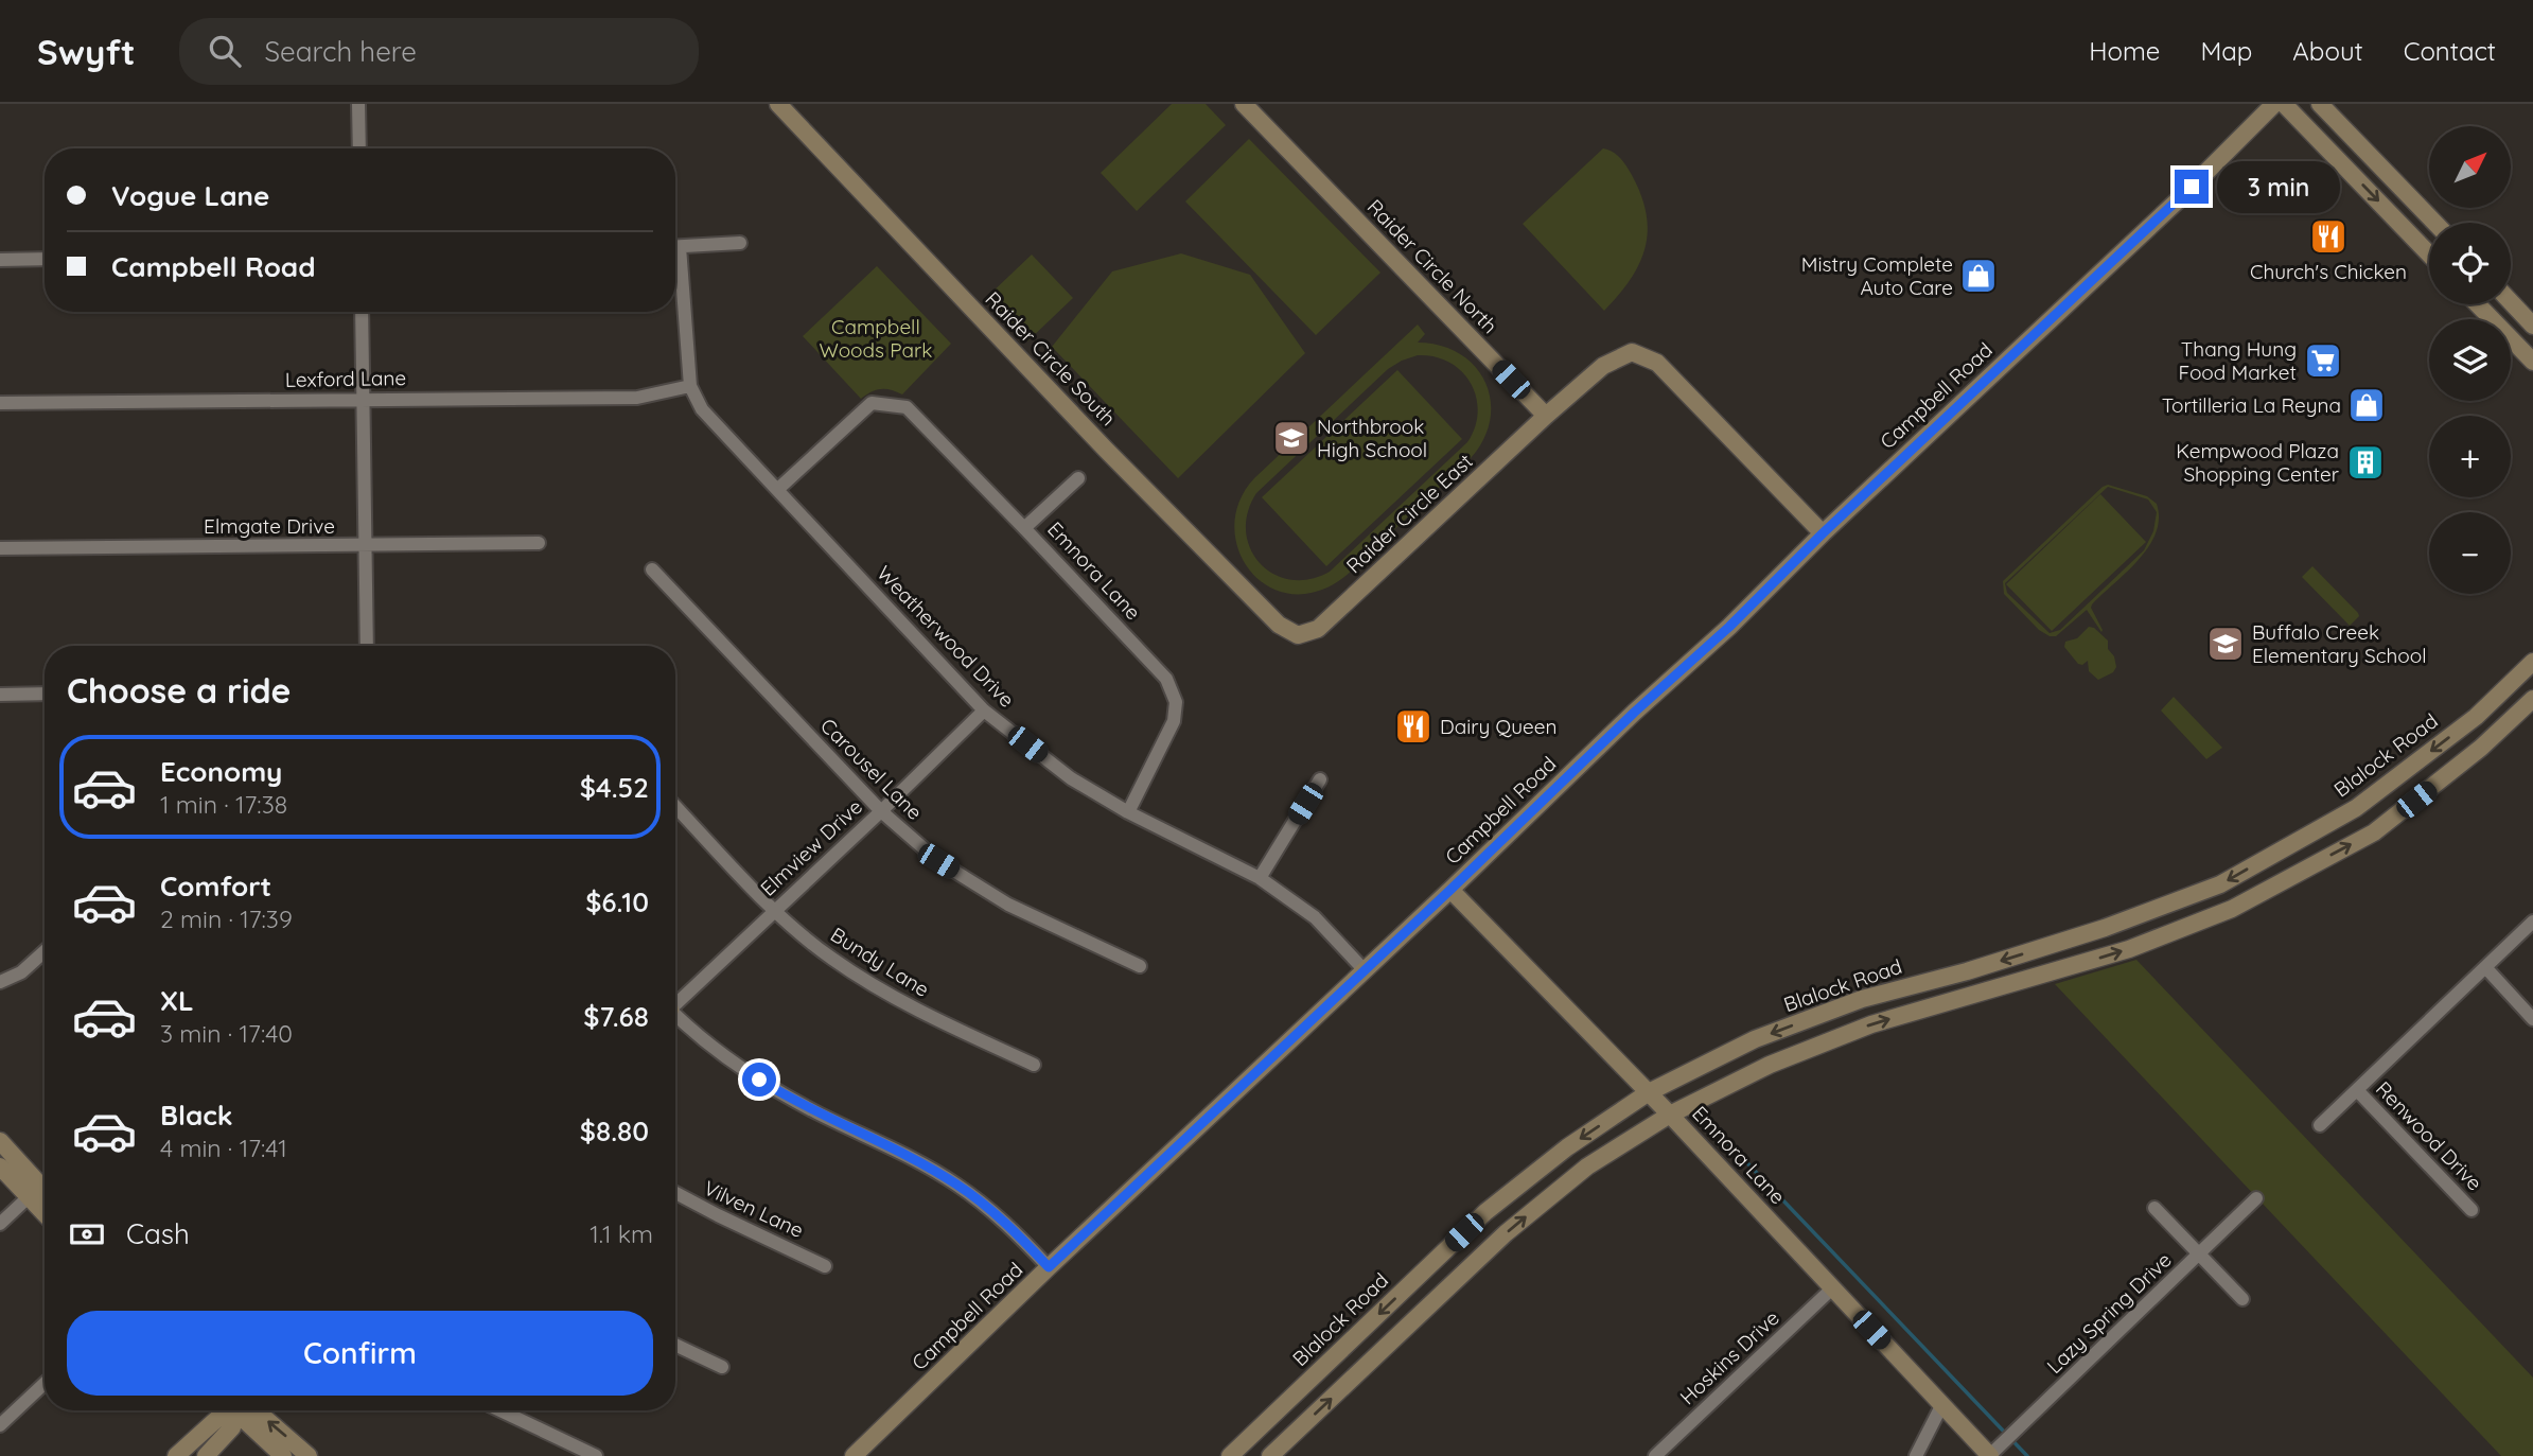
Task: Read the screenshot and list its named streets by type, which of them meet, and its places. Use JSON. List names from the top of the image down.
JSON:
{
  "streets": {
    "street": [
      "Raider Circle North",
      "Raider Circle South",
      "Lexford Lane",
      "Campbell Road",
      "Raider Circle East",
      "Elmgate Drive",
      "Emnora Lane",
      "Weatherwood Drive",
      "Blalock Road",
      "Carousel Lane",
      "Elmview Drive",
      "Bundy Lane",
      "Renwood Drive",
      "Vilven Lane",
      "Lazy Spring Drive",
      "Hoskins Drive"
    ]
  },
  "crossings": [
    ["Raider Circle North", "Raider Circle East"],
    ["Raider Circle South", "Raider Circle East"],
    ["Lexford Lane", "Weatherwood Drive"],
    ["Campbell Road", "Emnora Lane"],
    ["Campbell Road", "Weatherwood Drive"],
    ["Emnora Lane", "Weatherwood Drive"],
    ["Emnora Lane", "Blalock Road"],
    ["Emnora Lane", "Lazy Spring Drive"],
    ["Emnora Lane", "Hoskins Drive"],
    ["Weatherwood Drive", "Elmview Drive"],
    ["Carousel Lane", "Elmview Drive"],
    ["Elmview Drive", "Bundy Lane"]
  ],
  "parks": ["Campbell Woods Park"],
  "places": {
    "restaurant": ["Church's Chicken", "Dairy Queen"],
    "shop": ["Mistry Complete Auto Care", "Tortilleria La Reyna"],
    "supermarket": ["Thang Hung Food Market"],
    "school or university": ["Northbrook High School", "Buffalo Creek Elementary School"],
    "building": ["Kempwood Plaza Shopping Center"]
  },
  "north": "top right",
  "page": {
    "header": "Swyft",
    "search": "Search here",
    "nav": [
      "Home",
      "Map",
      "About",
      "Contact"
    ],
    "map_buttons": ["+", "−"],
    "banner": ["Vogue Lane", "Campbell Road"],
    "bubble": "3 min",
    "heading": "Choose a ride",
    "list": [
      {
        "name": "Economy",
        "note": "1 min · 17:38",
        "value": "$4.52"
      },
      {
        "name": "Comfort",
        "note": "2 min · 17:39",
        "value": "$6.10"
      },
      {
        "name": "XL",
        "note": "3 min · 17:40",
        "value": "$7.68"
      },
      {
        "name": "Black",
        "note": "4 min · 17:41",
        "value": "$8.80"
      }
    ],
    "pay": ["Cash", "1.1 km"],
    "buttons": "Confirm"
  }
}
